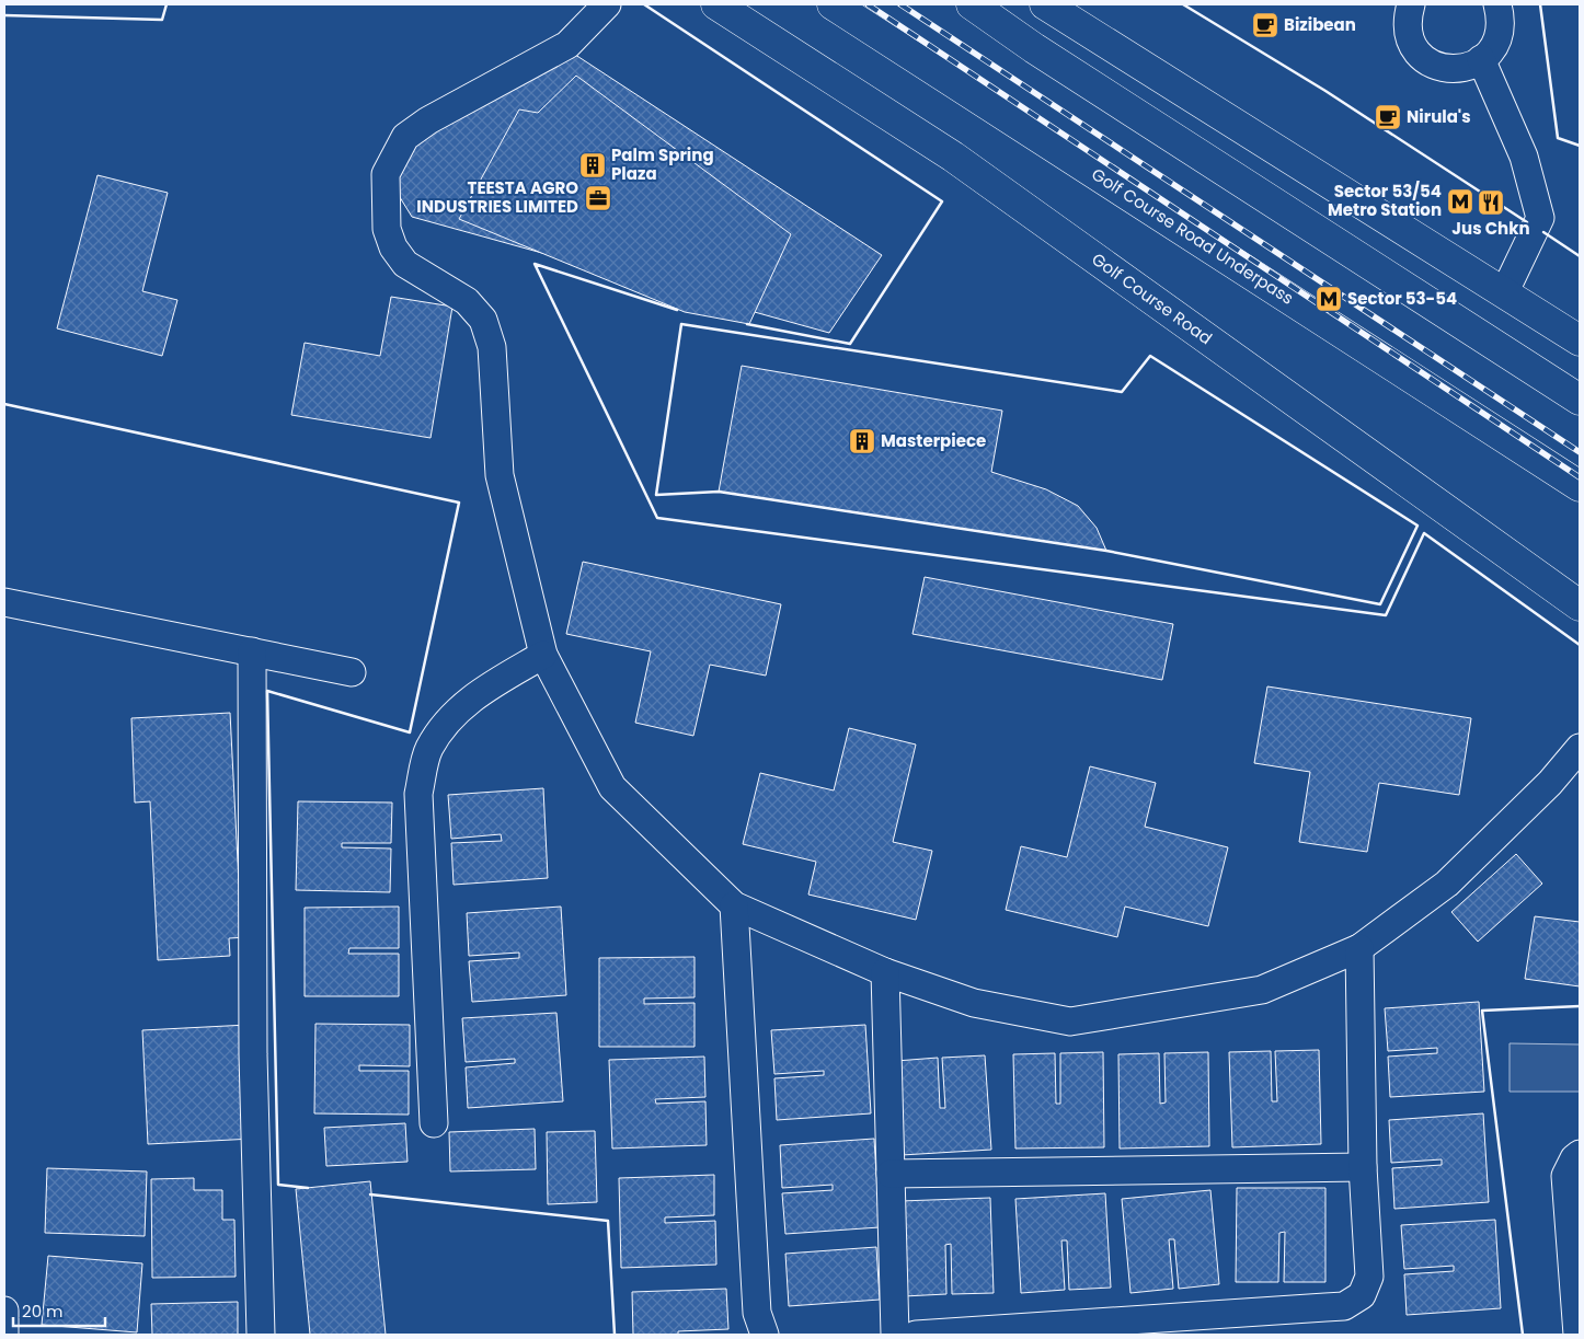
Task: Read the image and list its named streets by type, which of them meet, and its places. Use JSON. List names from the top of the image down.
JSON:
{
  "streets": {
    "street": ["Golf Course Road Underpass", "Golf Course Road"]
  },
  "places": {
    "cafe": ["Bizibean", "Nirula's"],
    "building": ["Palm Spring Plaza", "Masterpiece"],
    "office": ["TEESTA AGRO INDUSTRIES LIMITED"],
    "metro station": ["Sector 53/54 Metro Station", "Sector 53-54"],
    "restaurant": ["Jus Chkn"]
  },
  "scale_bar": "20 m"
}
